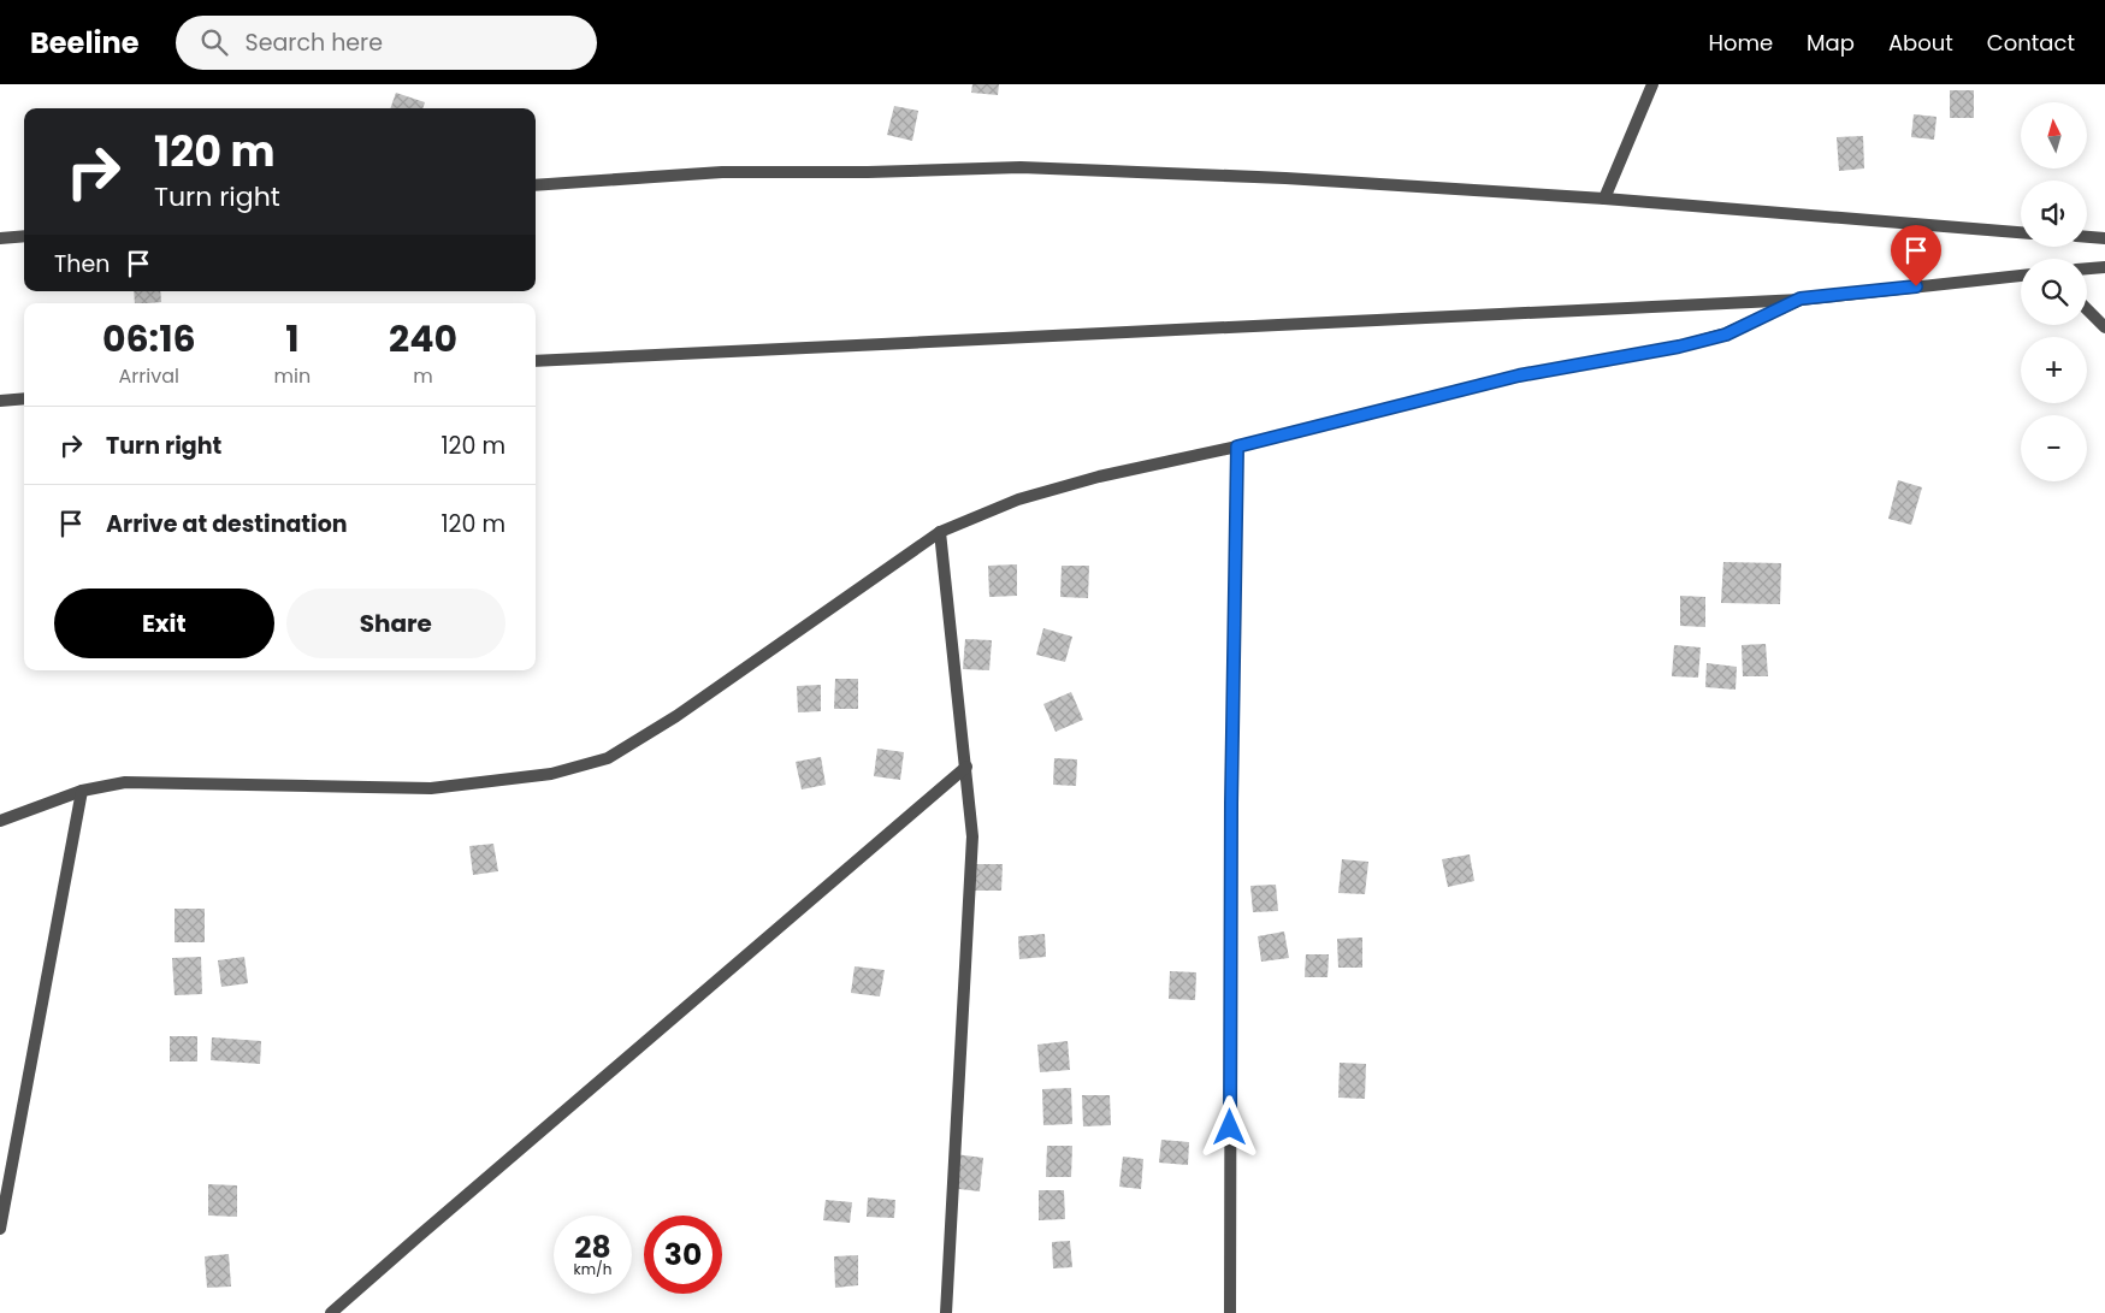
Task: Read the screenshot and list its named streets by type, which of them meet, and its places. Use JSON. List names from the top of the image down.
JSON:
{
  "north": "top",
  "page": {
    "header": "Beeline",
    "search": "Search here",
    "nav": [
      "Home",
      "Map",
      "About",
      "Contact"
    ],
    "map_buttons": ["+", "−"],
    "turn": ["120 m", "Turn right"],
    "then": "Then",
    "eta": [
      "06:16",
      "Arrival",
      "1",
      "min",
      "240",
      "m"
    ],
    "list": [
      {
        "name": "Turn right",
        "value": "120 m"
      },
      {
        "name": "Arrive at destination",
        "value": "120 m"
      }
    ],
    "buttons": ["Exit", "Share"],
    "speed": "28 km/h",
    "limit": "30"
  }
}
